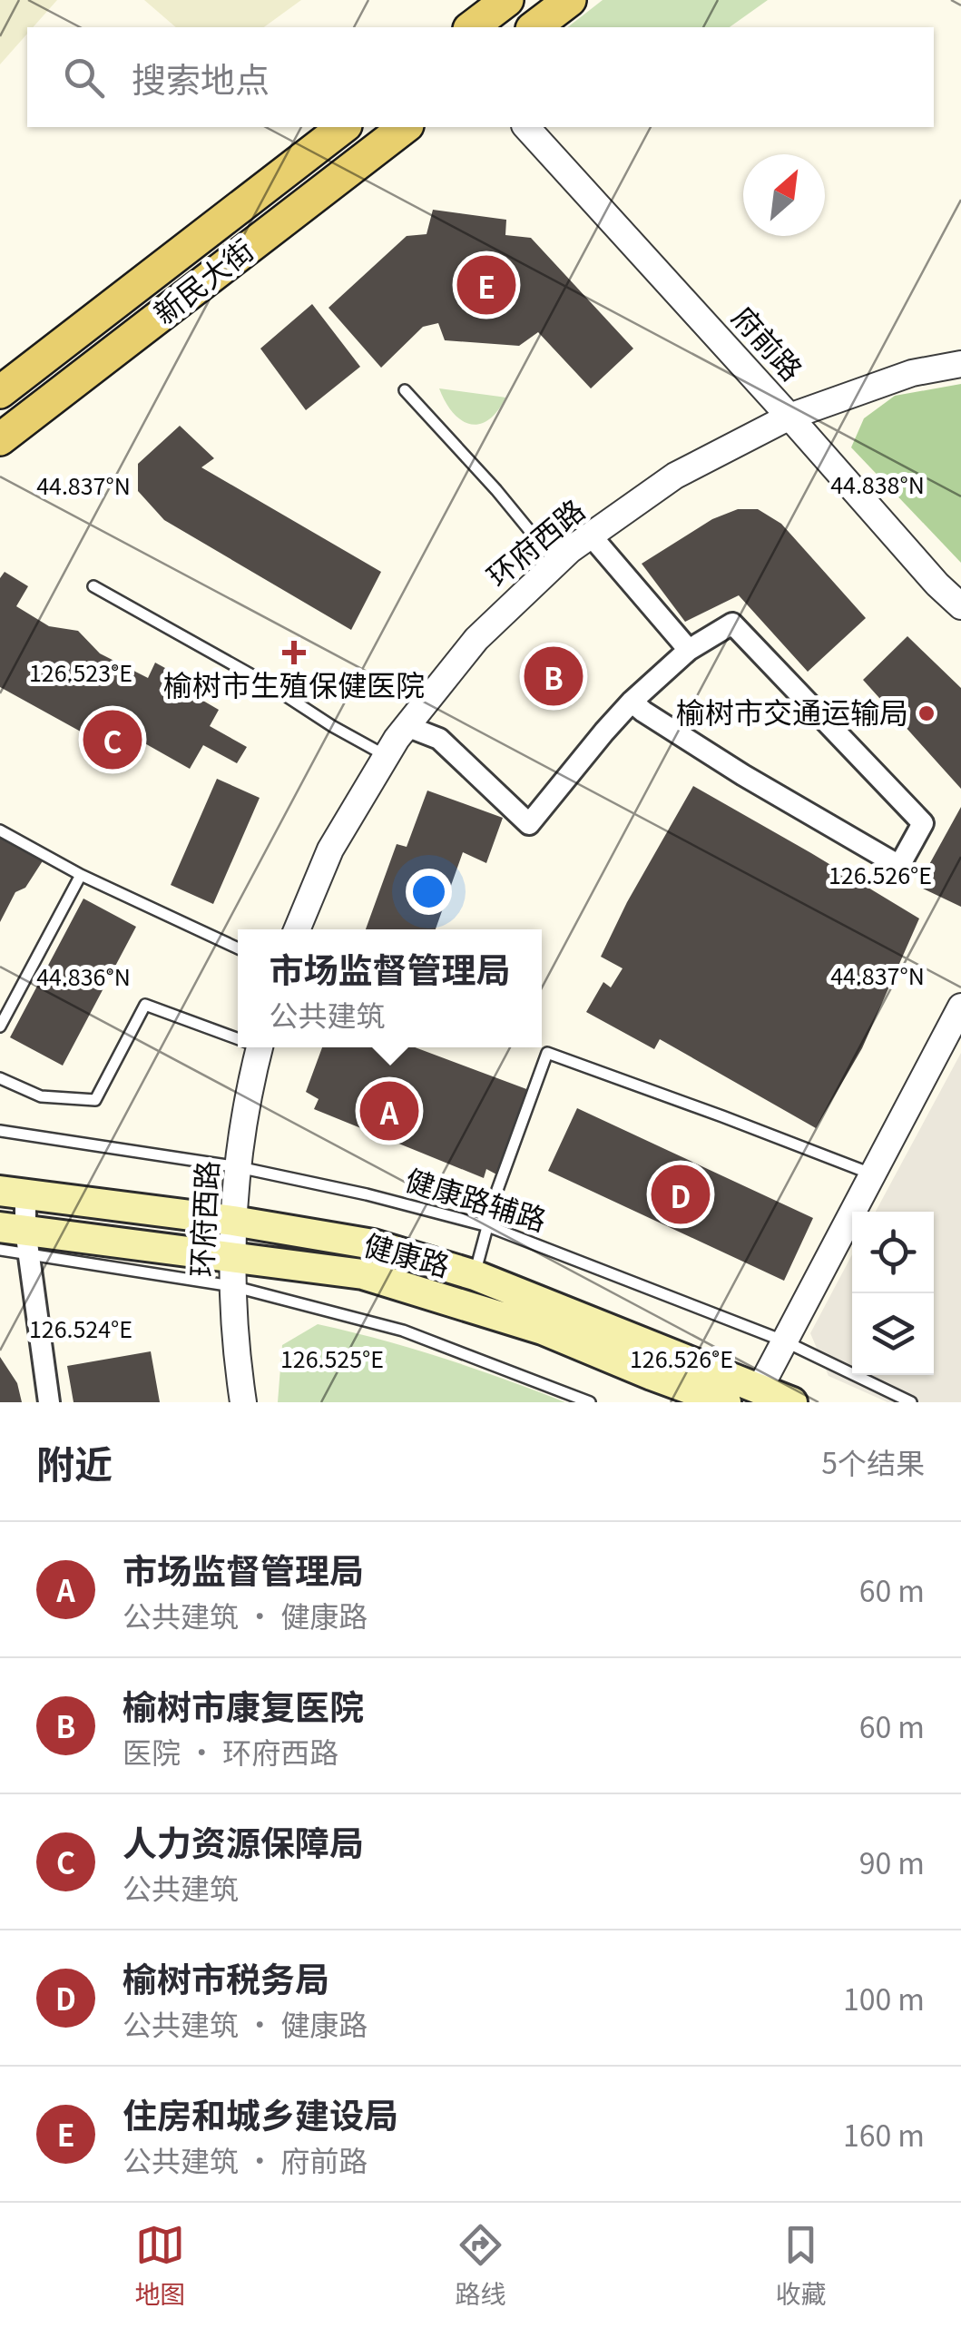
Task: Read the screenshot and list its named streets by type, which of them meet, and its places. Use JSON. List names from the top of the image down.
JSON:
{
  "streets": {
    "main road": ["新民大街", "健康路"],
    "street": ["府前路", "环府西路"],
    "lane": ["健康路辅路"]
  },
  "crossings": [
    ["府前路", "环府西路"],
    ["环府西路", "健康路辅路"],
    ["环府西路", "健康路"]
  ],
  "places": {
    "health": ["榆树市生殖保健医院"],
    "other": ["榆树市交通运输局"]
  },
  "north": "top right",
  "page": {
    "search": "搜索地点",
    "pins": [
      "E",
      "B",
      "C",
      "A",
      "D"
    ],
    "popup": ["市场监督管理局", "公共建筑"],
    "heading": ["附近", "5个结果"],
    "list": [
      {
        "mark": "A",
        "name": "市场监督管理局",
        "note": "公共建筑 · 健康路",
        "value": "60 m"
      },
      {
        "mark": "B",
        "name": "榆树市康复医院",
        "note": "医院 · 环府西路",
        "value": "60 m"
      },
      {
        "mark": "C",
        "name": "人力资源保障局",
        "note": "公共建筑",
        "value": "90 m"
      },
      {
        "mark": "D",
        "name": "榆树市税务局",
        "note": "公共建筑 · 健康路",
        "value": "100 m"
      },
      {
        "mark": "E",
        "name": "住房和城乡建设局",
        "note": "公共建筑 · 府前路",
        "value": "160 m"
      }
    ],
    "nav": ["地图", "路线", "收藏"]
  },
  "coordinates": [
    "44.838°N",
    "44.837°N",
    "126.523°E",
    "126.526°E",
    "44.836°N",
    "126.524°E",
    "126.525°E"
  ]
}
